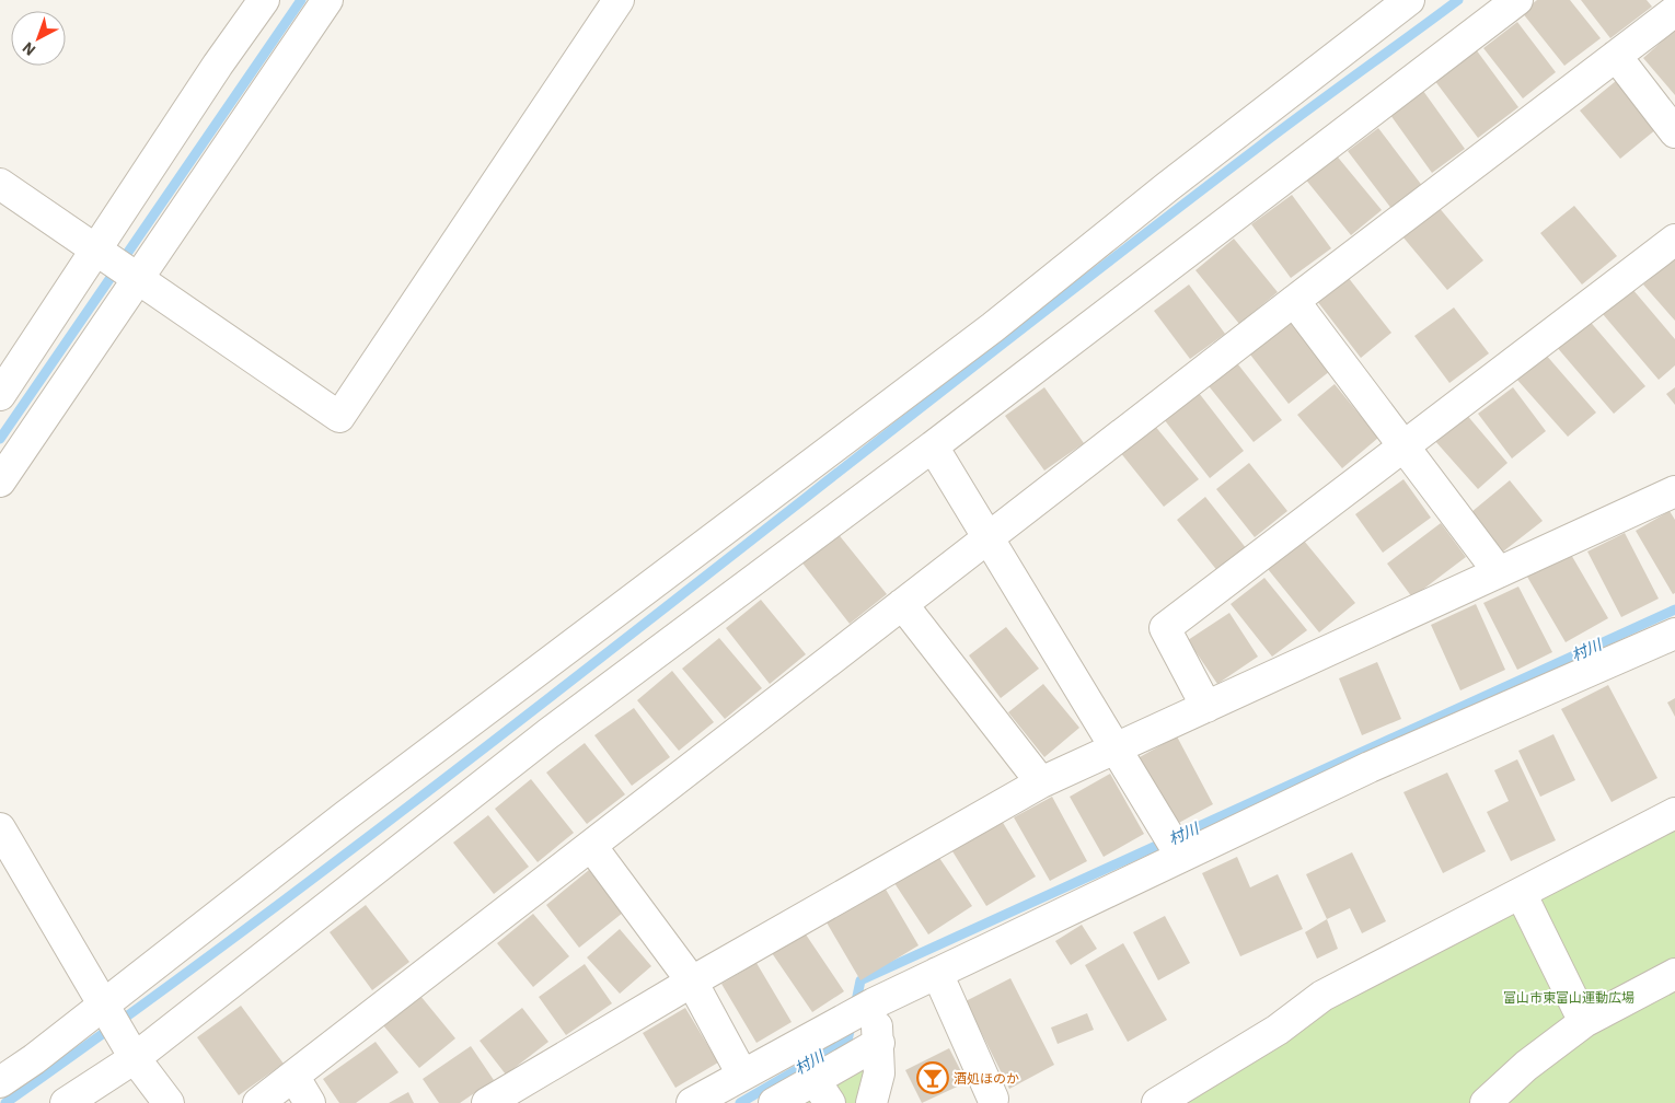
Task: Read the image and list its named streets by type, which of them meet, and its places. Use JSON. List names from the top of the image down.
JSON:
{
  "water": ["村川"],
  "parks": ["富山市東富山運動広場"],
  "places": {
    "bar": ["酒処ほのか"]
  },
  "north": "bottom left"
}
